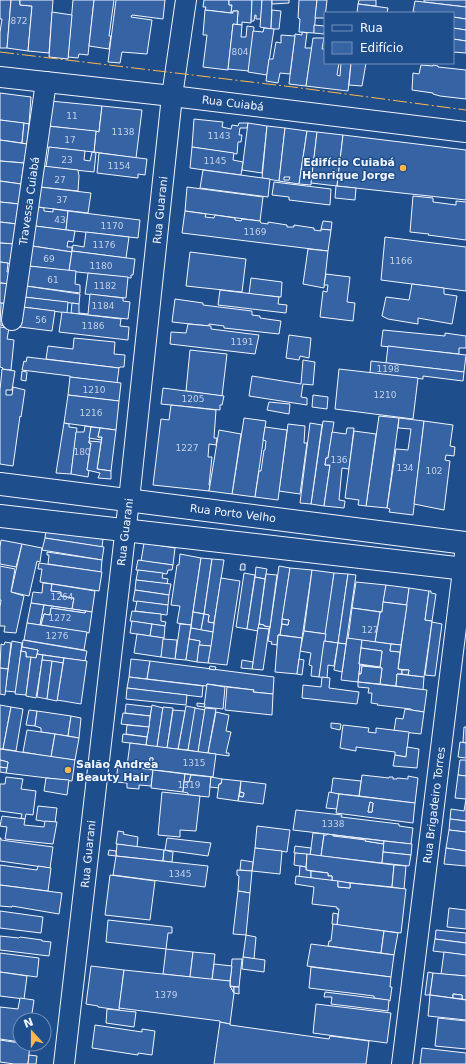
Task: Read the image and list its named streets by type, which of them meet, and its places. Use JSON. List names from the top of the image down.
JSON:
{
  "streets": {
    "main road": ["Rua Porto Velho"],
    "street": [
      "Rua Cuiabá",
      "Travessa Cuiabá",
      "Rua Guarani",
      "Rua Brigadeiro Torres"
    ]
  },
  "crossings": [
    ["Rua Cuiabá", "Travessa Cuiabá"],
    ["Rua Cuiabá", "Rua Guarani"],
    ["Rua Guarani", "Rua Porto Velho"]
  ],
  "places": ["Edifício Cuiabá Henrique Jorge", "Salão Andrea Beauty Hair"],
  "house_numbers": [
    "872",
    "804",
    "11",
    "1138",
    "1143",
    "17",
    "23",
    "1145",
    "1154",
    "27",
    "37",
    "43",
    "1170",
    "1169",
    "1176",
    "69",
    "1166",
    "1180",
    "61",
    "1182",
    "1184",
    "56",
    "1186",
    "1191",
    "1198",
    "1210",
    "1210",
    "1205",
    "1216",
    "1227",
    "180",
    "136",
    "134",
    "102",
    "1264",
    "1272",
    "127",
    "1276",
    "1315",
    "1319",
    "1338",
    "1345",
    "1379"
  ],
  "legend": ["Rua", "Edifício"],
  "north": "top"
}
